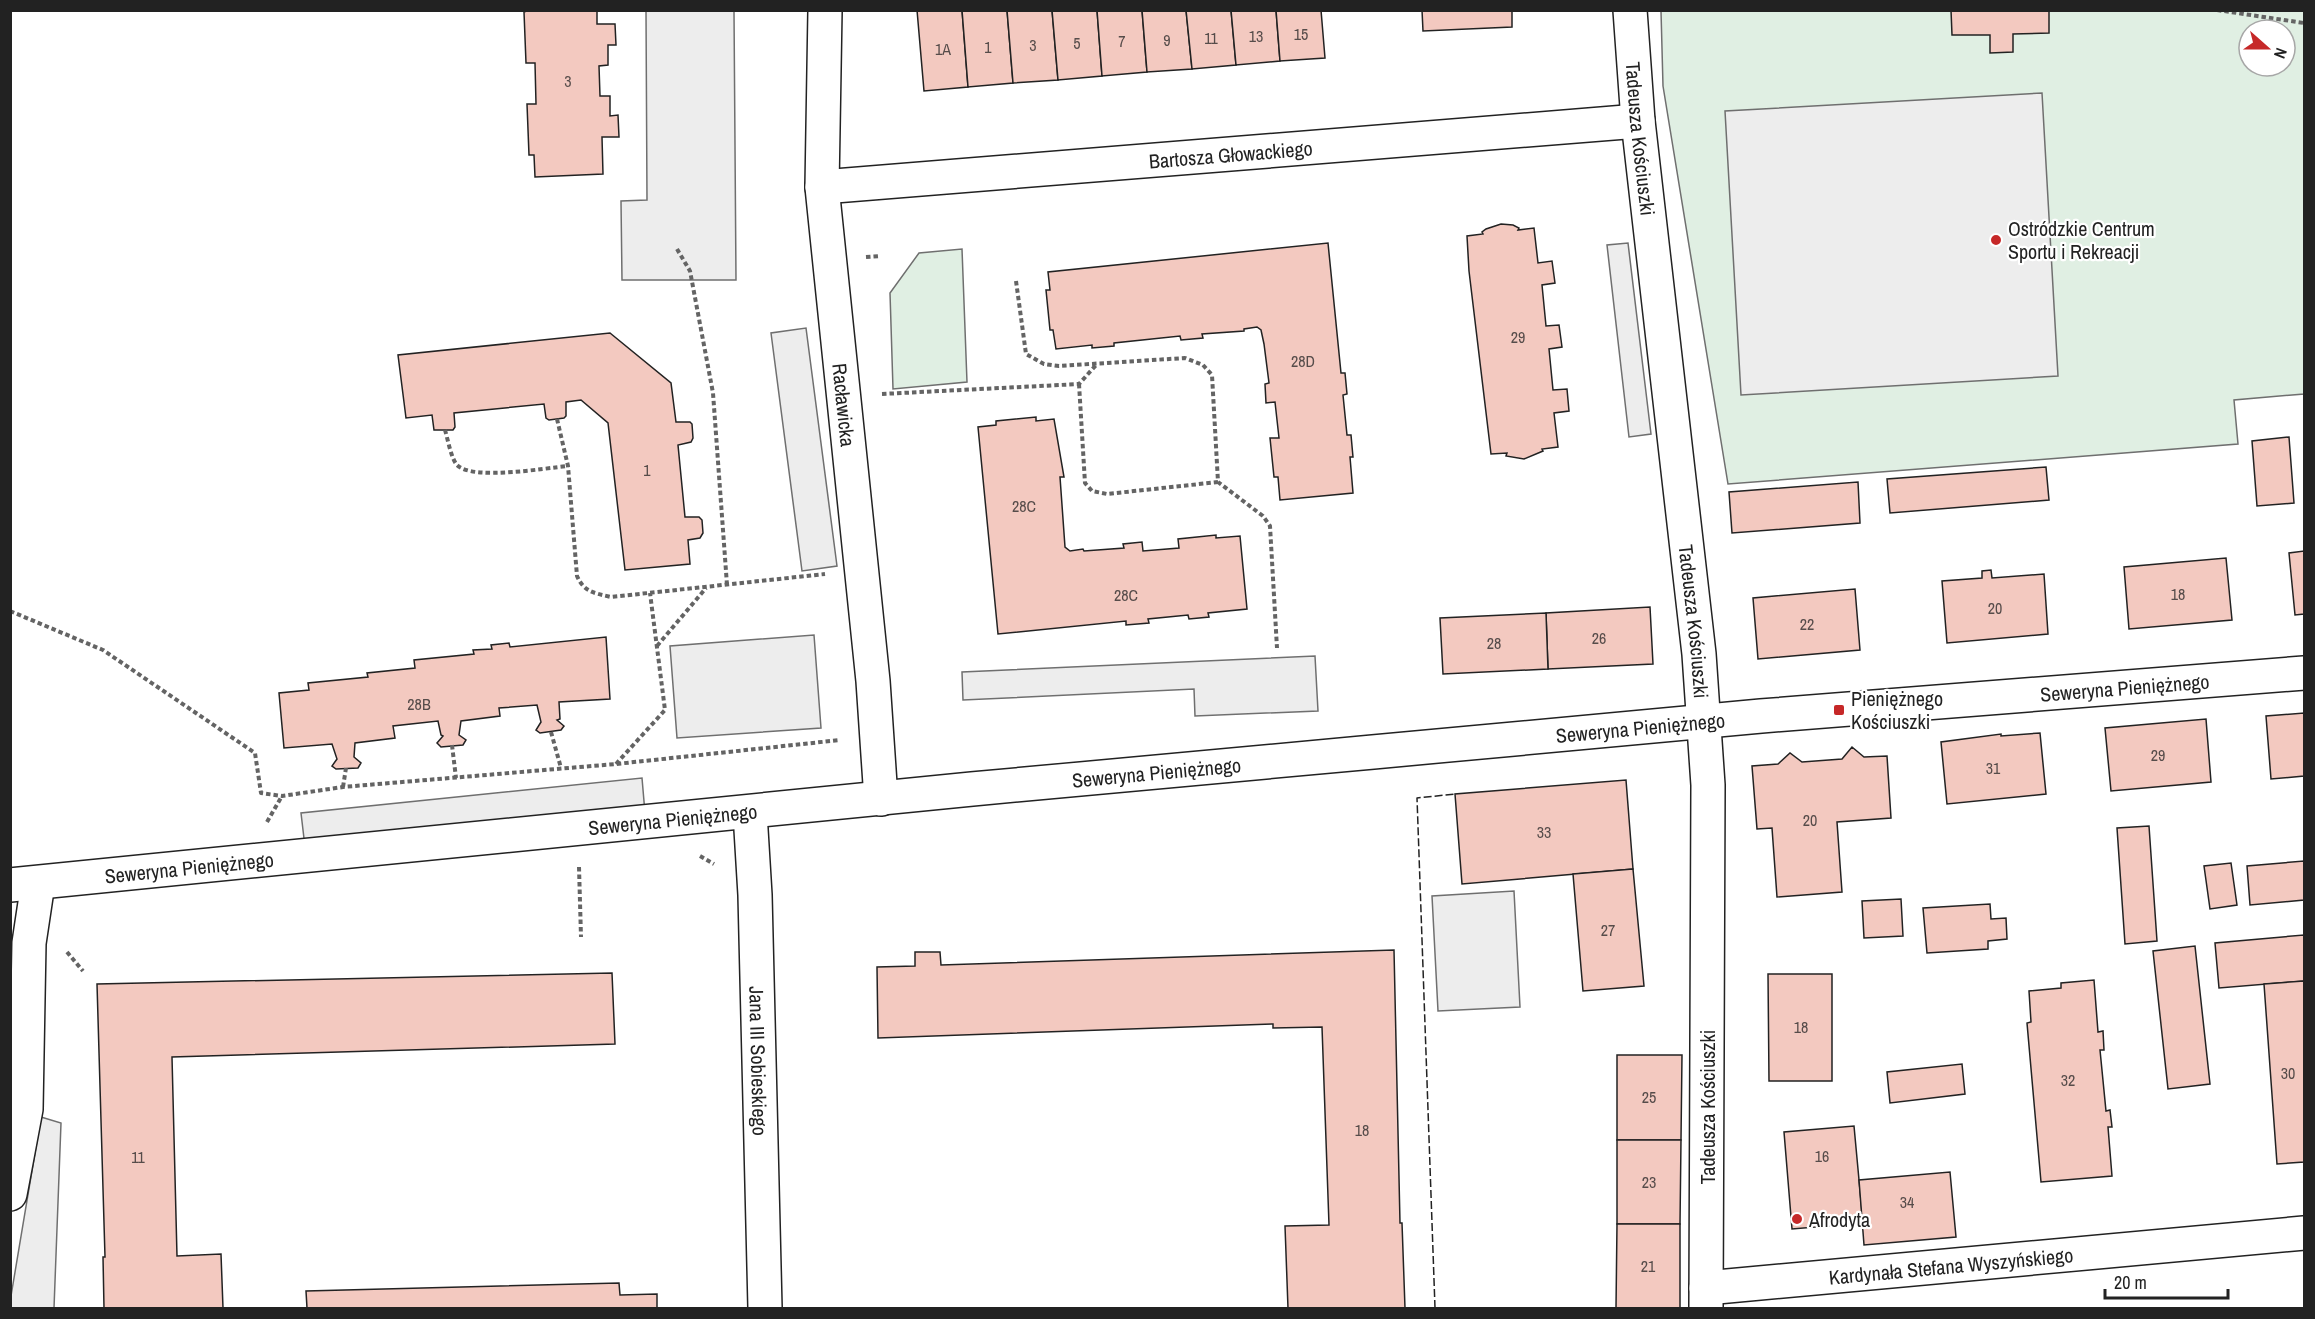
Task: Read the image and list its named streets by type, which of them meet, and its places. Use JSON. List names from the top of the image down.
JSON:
{
  "streets": {
    "street": [
      "Tadeusza Kościuszki",
      "Bartosza Głowackiego",
      "Racławicka",
      "Seweryna Pieniężnego",
      "Jana III Sobieskiego",
      "Kardynała Stefana Wyszyńskiego"
    ]
  },
  "crossings": [
    ["Tadeusza Kościuszki", "Bartosza Głowackiego"],
    ["Tadeusza Kościuszki", "Seweryna Pieniężnego"],
    ["Tadeusza Kościuszki", "Kardynała Stefana Wyszyńskiego"],
    ["Bartosza Głowackiego", "Racławicka"],
    ["Racławicka", "Seweryna Pieniężnego"],
    ["Seweryna Pieniężnego", "Jana III Sobieskiego"]
  ],
  "places": {
    "other": ["Ostródzkie Centrum Sportu i Rekreacji", "Afrodyta"],
    "transit": ["Pieniężnego Kościuszki"]
  },
  "house_numbers": [
    "15",
    "13",
    "11",
    "9",
    "7",
    "5",
    "3",
    "1",
    "1A",
    "3",
    "29",
    "28D",
    "1",
    "28C",
    "18",
    "28C",
    "20",
    "22",
    "26",
    "28",
    "28B",
    "29",
    "31",
    "20",
    "33",
    "27",
    "18",
    "30",
    "32",
    "25",
    "18",
    "16",
    "11",
    "23",
    "34",
    "21"
  ],
  "scale_bar": "20 m",
  "north": "right"
}
